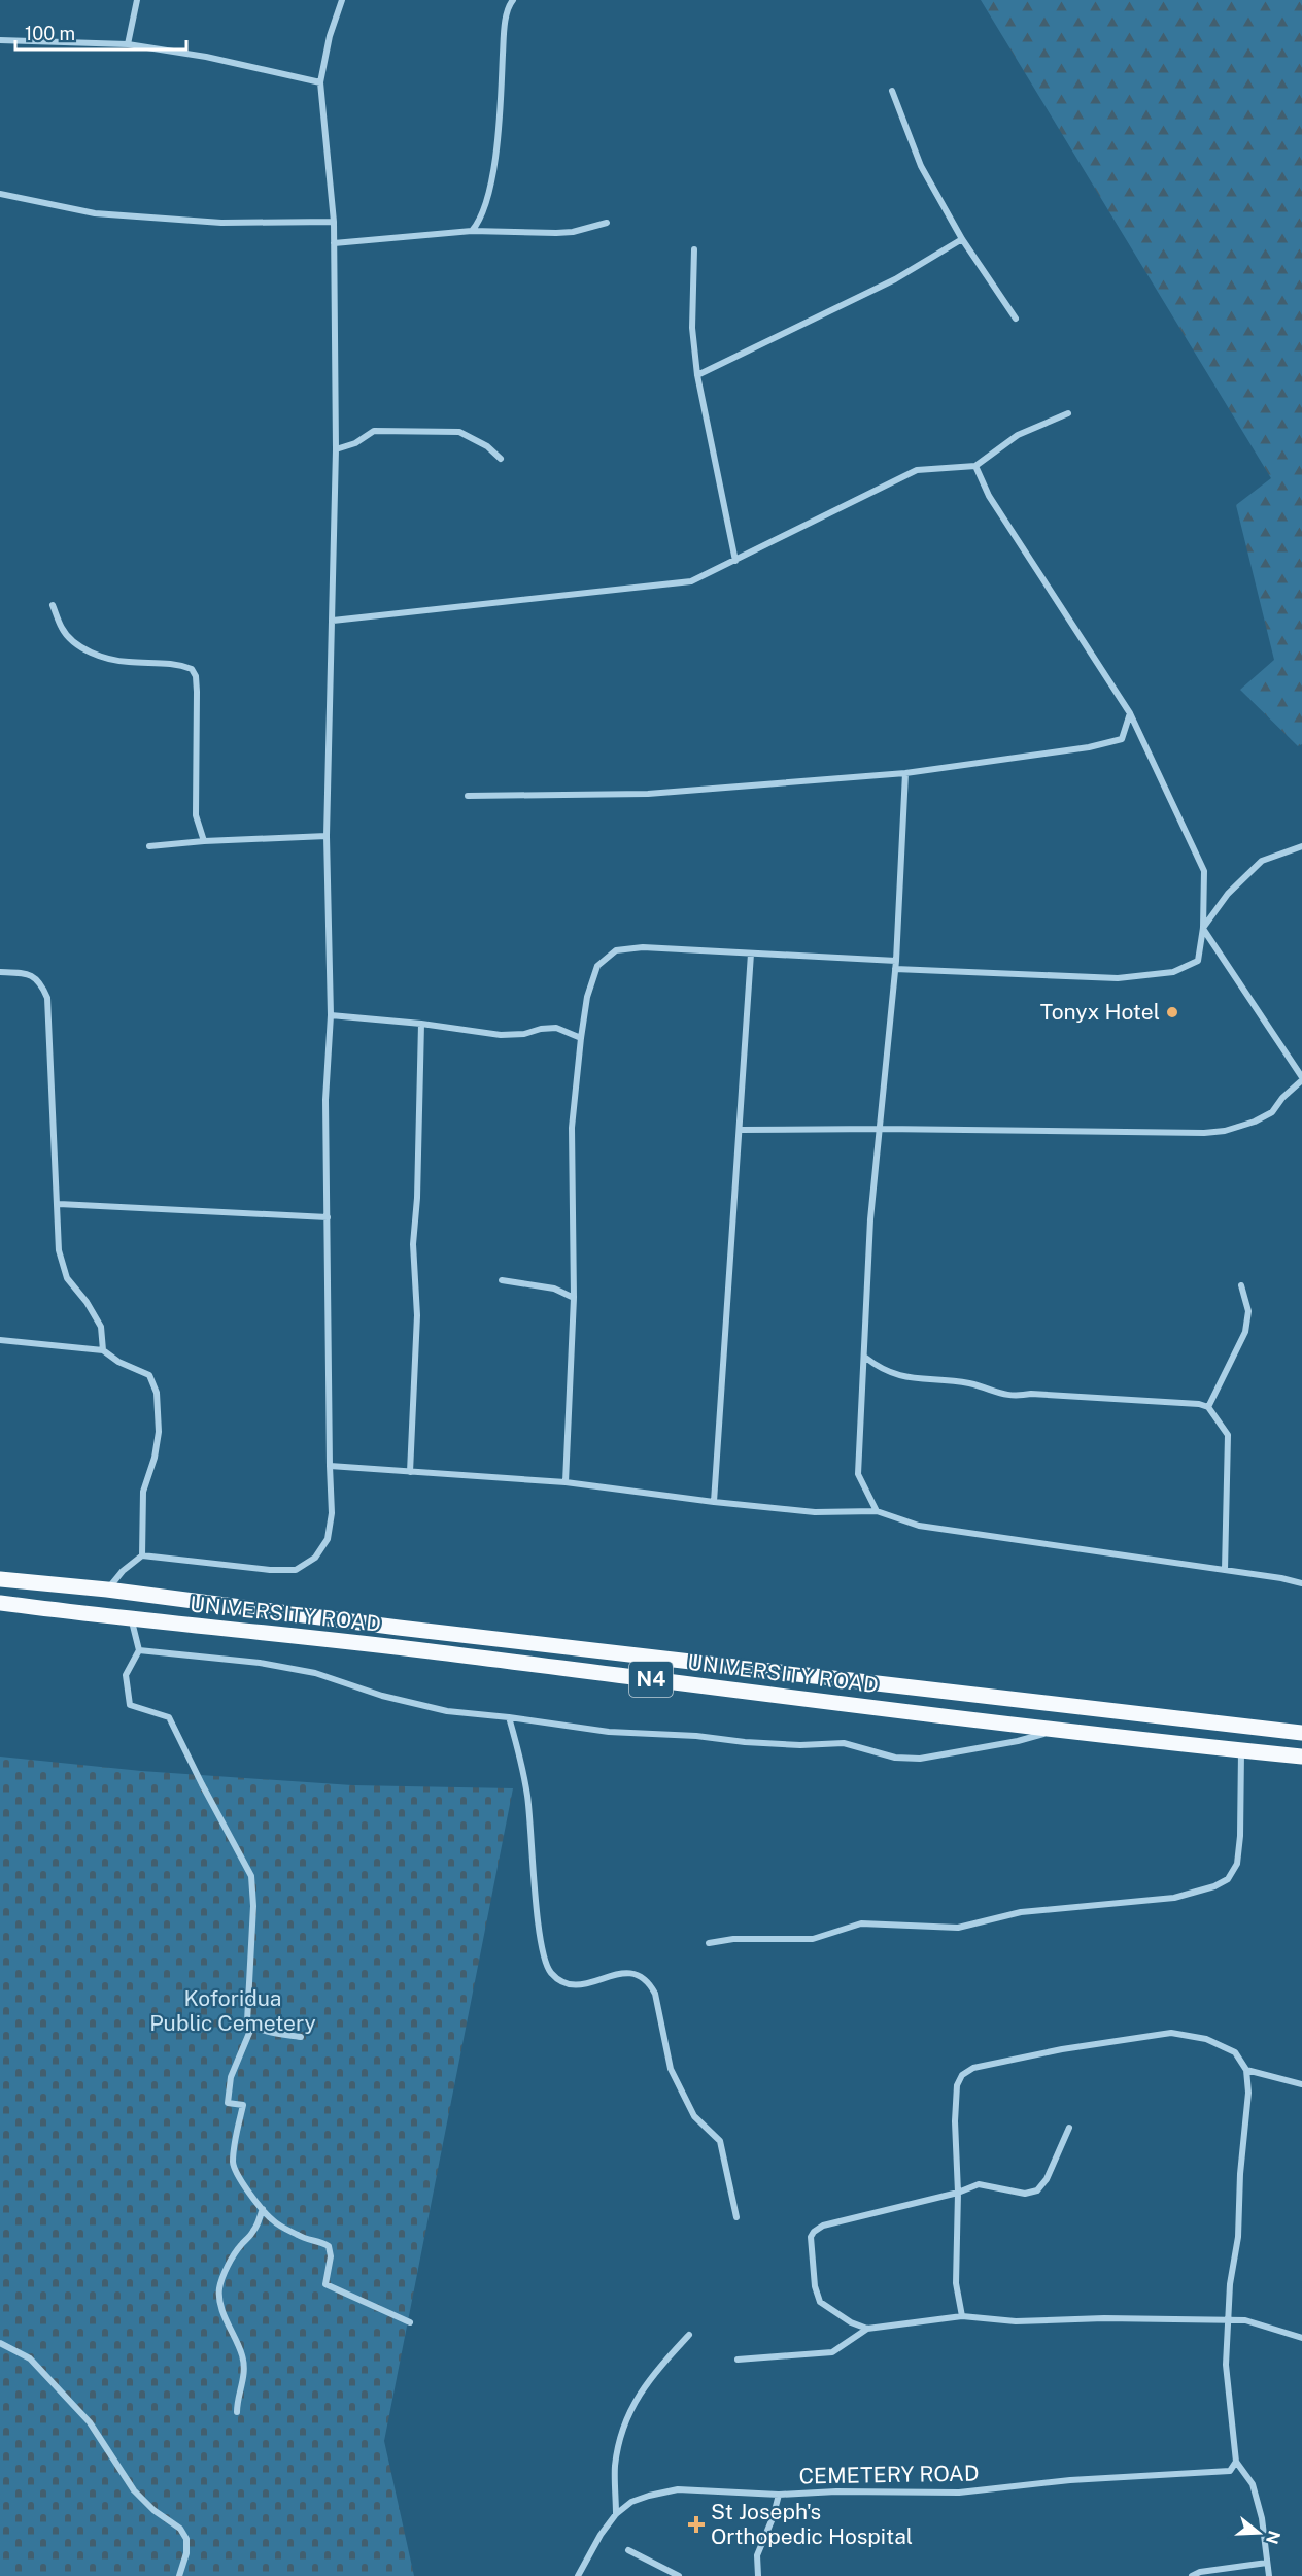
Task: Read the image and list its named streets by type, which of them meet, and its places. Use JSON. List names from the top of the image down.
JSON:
{
  "streets": {
    "highway": ["UNIVERSITY ROAD", "N4"],
    "street": ["CEMETERY ROAD"]
  },
  "parks": ["Koforidua Public Cemetery"],
  "places": {
    "other": ["Tonyx Hotel"],
    "health": ["St Joseph's Orthopedic Hospital"]
  },
  "scale_bar": "100 m",
  "north": "right"
}
